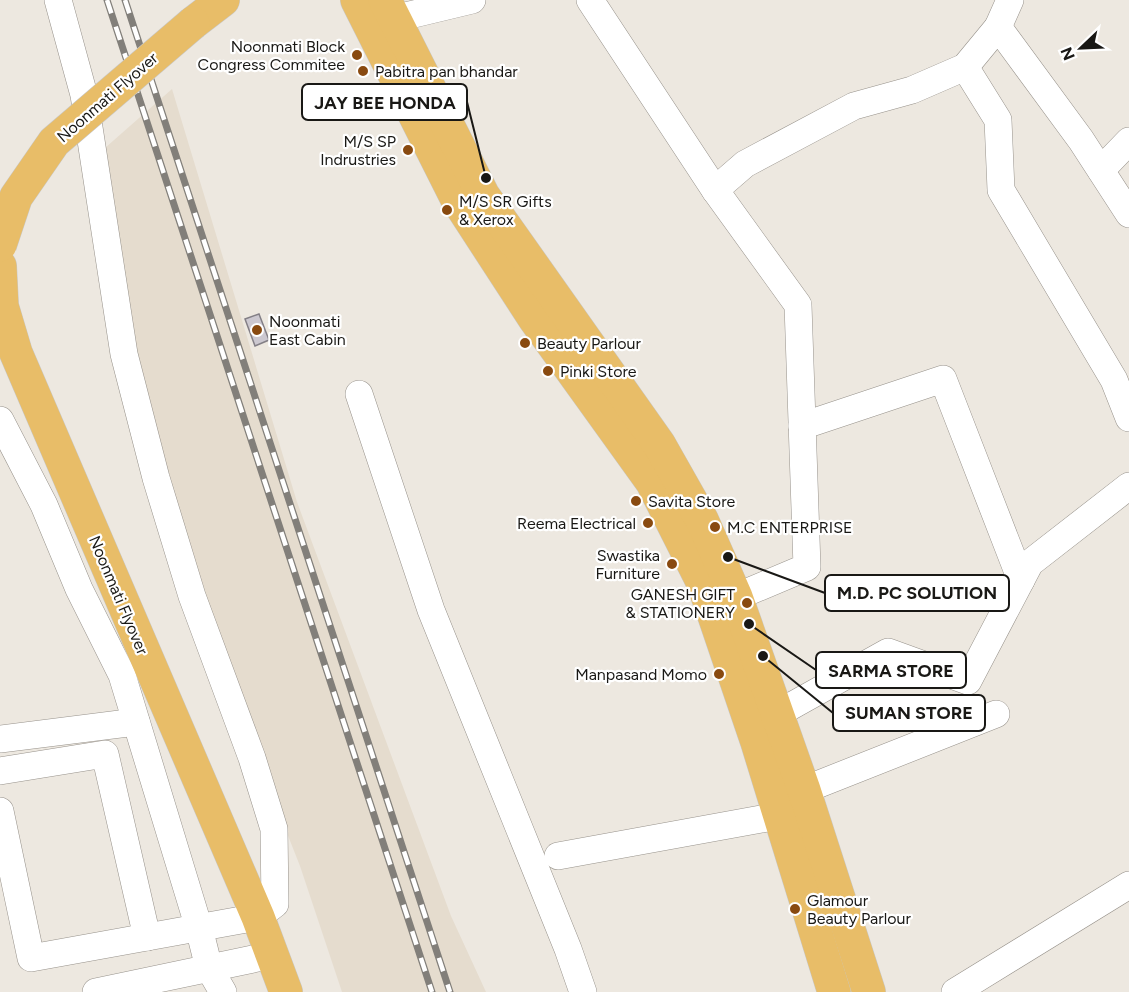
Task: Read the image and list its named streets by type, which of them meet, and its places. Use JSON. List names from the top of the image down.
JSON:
{
  "streets": {
    "main road": ["Noonmati Flyover"]
  },
  "places": [
    "Noonmati Block Congress Commitee",
    "Pabitra pan bhandar",
    "M/S SP Indrustries",
    "JAY BEE HONDA",
    "M/S SR Gifts & Xerox",
    "Noonmati East Cabin",
    "Beauty Parlour",
    "Pinki Store",
    "Savita Store",
    "Reema Electrical",
    "M.C ENTERPRISE",
    "M.D. PC SOLUTION",
    "Swastika Furniture",
    "GANESH GIFT & STATIONERY",
    "SARMA STORE",
    "SUMAN STORE",
    "Manpasand Momo",
    "Glamour Beauty Parlour"
  ],
  "north": "bottom left"
}
